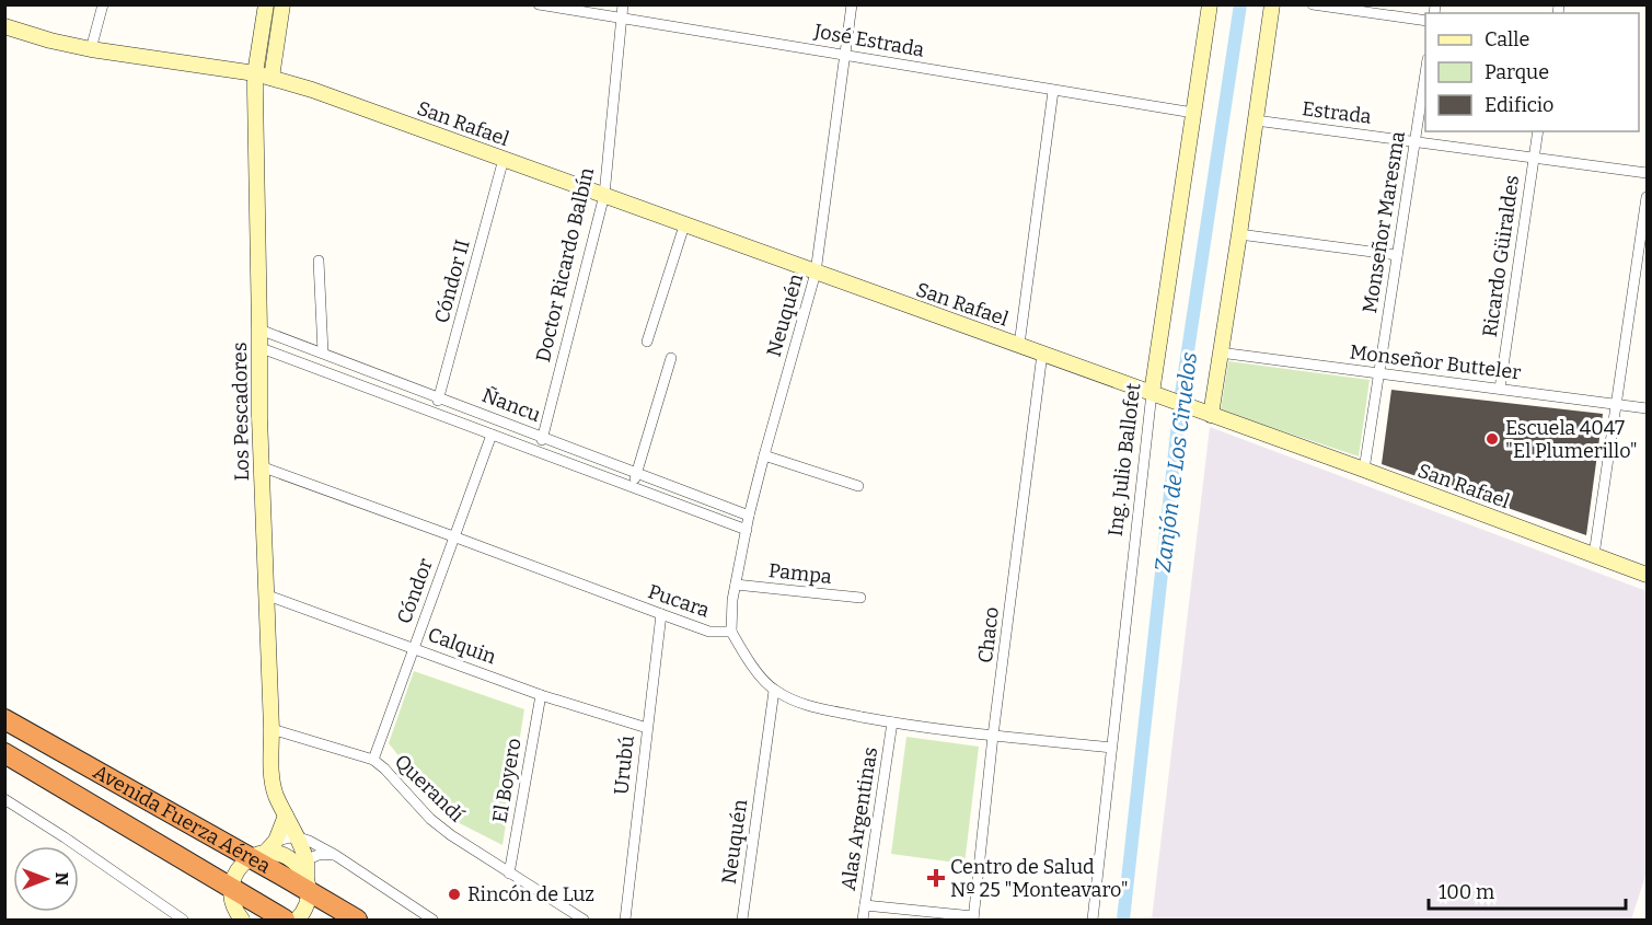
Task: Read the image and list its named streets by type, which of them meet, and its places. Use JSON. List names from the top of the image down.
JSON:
{
  "streets": {
    "highway": ["Avenida Fuerza Aérea"],
    "street": [
      "José Estrada",
      "Estrada",
      "San Rafael",
      "Monseñor Maresma",
      "Ricardo Güiraldes",
      "Doctor Ricardo Balbín",
      "Cóndor II",
      "Neuquén",
      "Monseñor Butteler",
      "Ñancu",
      "Los Pescadores",
      "Ing. Julio Ballofet",
      "Pampa",
      "Cóndor",
      "Pucara",
      "Chaco",
      "Calquin",
      "Urubú",
      "El Boyero",
      "Querandí",
      "Alas Argentinas"
    ]
  },
  "crossings": [
    ["José Estrada", "Doctor Ricardo Balbín"],
    ["José Estrada", "Neuquén"],
    ["José Estrada", "Ing. Julio Ballofet"],
    ["Estrada", "Monseñor Maresma"],
    ["Estrada", "Ricardo Güiraldes"],
    ["San Rafael", "Monseñor Maresma"],
    ["San Rafael", "Doctor Ricardo Balbín"],
    ["San Rafael", "Cóndor II"],
    ["San Rafael", "Neuquén"],
    ["San Rafael", "Los Pescadores"],
    ["San Rafael", "Ing. Julio Ballofet"],
    ["San Rafael", "Chaco"],
    ["Monseñor Maresma", "Monseñor Butteler"],
    ["Ricardo Güiraldes", "Monseñor Butteler"],
    ["Doctor Ricardo Balbín", "Ñancu"],
    ["Cóndor II", "Ñancu"],
    ["Neuquén", "Ñancu"],
    ["Neuquén", "Pampa"],
    ["Neuquén", "Pucara"],
    ["Ñancu", "Los Pescadores"],
    ["Ñancu", "Cóndor"],
    ["Los Pescadores", "Pucara"],
    ["Los Pescadores", "Calquin"],
    ["Los Pescadores", "Querandí"],
    ["Los Pescadores", "Avenida Fuerza Aérea"],
    ["Ing. Julio Ballofet", "Pucara"],
    ["Cóndor", "Pucara"],
    ["Cóndor", "Calquin"],
    ["Cóndor", "Querandí"],
    ["Pucara", "Chaco"],
    ["Pucara", "Urubú"],
    ["Pucara", "Alas Argentinas"],
    ["Calquin", "Urubú"],
    ["Calquin", "El Boyero"],
    ["El Boyero", "Querandí"]
  ],
  "water": ["Zanjón de Los Ciruelos"],
  "places": {
    "other": ["Escuela 4047 \"El Plumerillo\"", "Rincón de Luz"],
    "health": ["Centro de Salud Nº 25 \"Monteavaro\""]
  },
  "legend": ["Calle", "Parque", "Edificio"],
  "scale_bar": "100 m",
  "north": "right"
}
